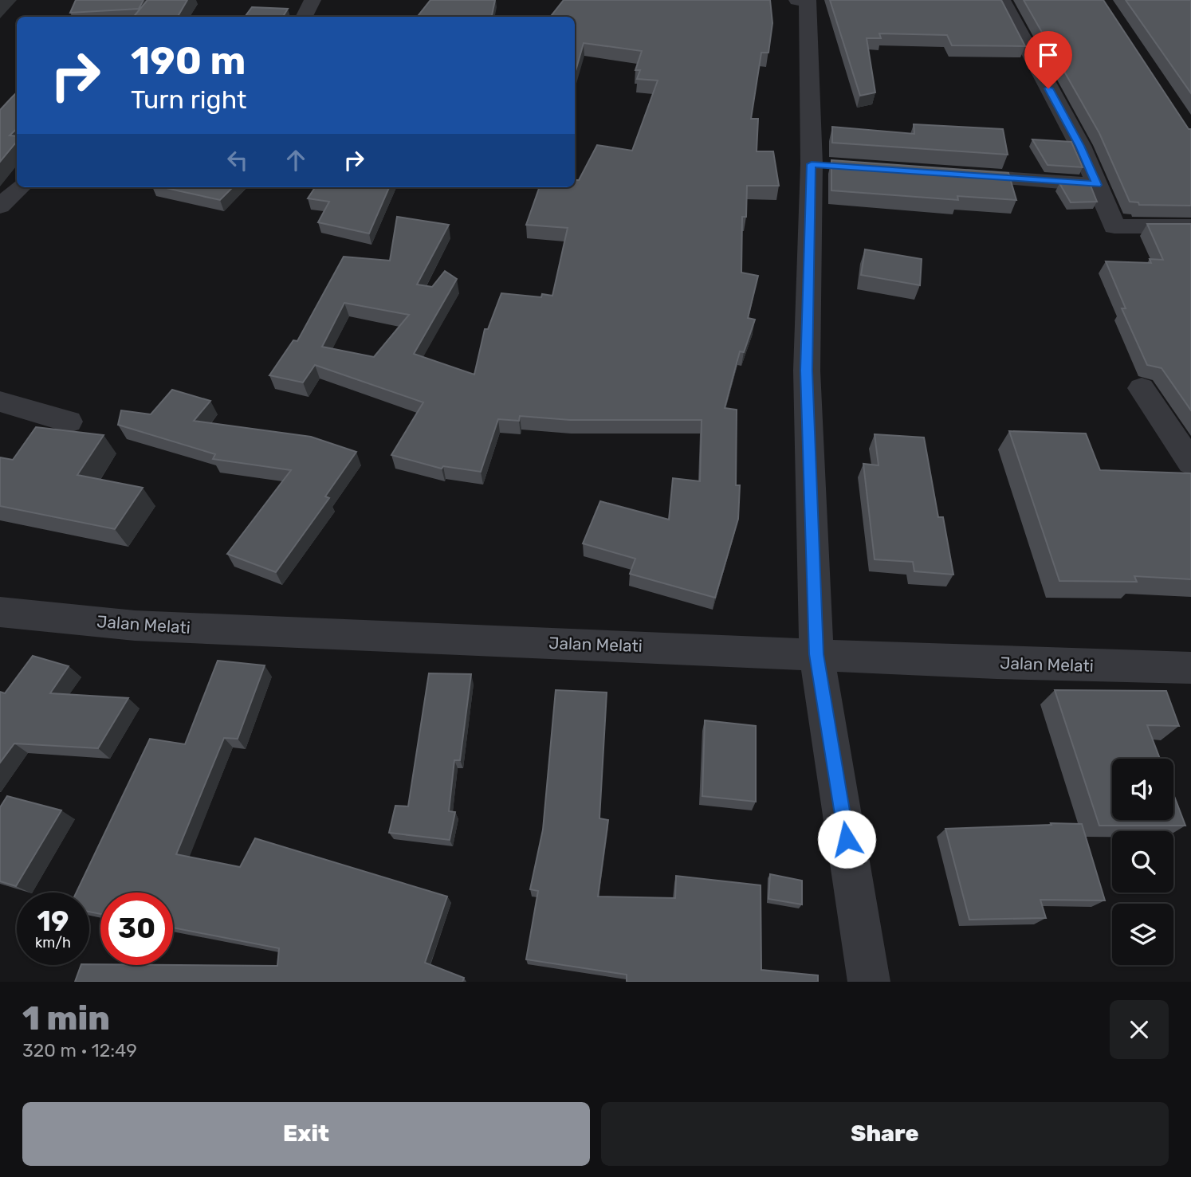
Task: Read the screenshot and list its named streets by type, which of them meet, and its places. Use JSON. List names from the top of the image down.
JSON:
{
  "streets": {
    "street": ["Jalan Melati"]
  },
  "page": {
    "turn": ["190 m", "Turn right"],
    "speed": "19 km/h",
    "limit": "30",
    "heading": ["1 min", "320 m · 12:49"],
    "buttons": ["Exit", "Share"]
  }
}
